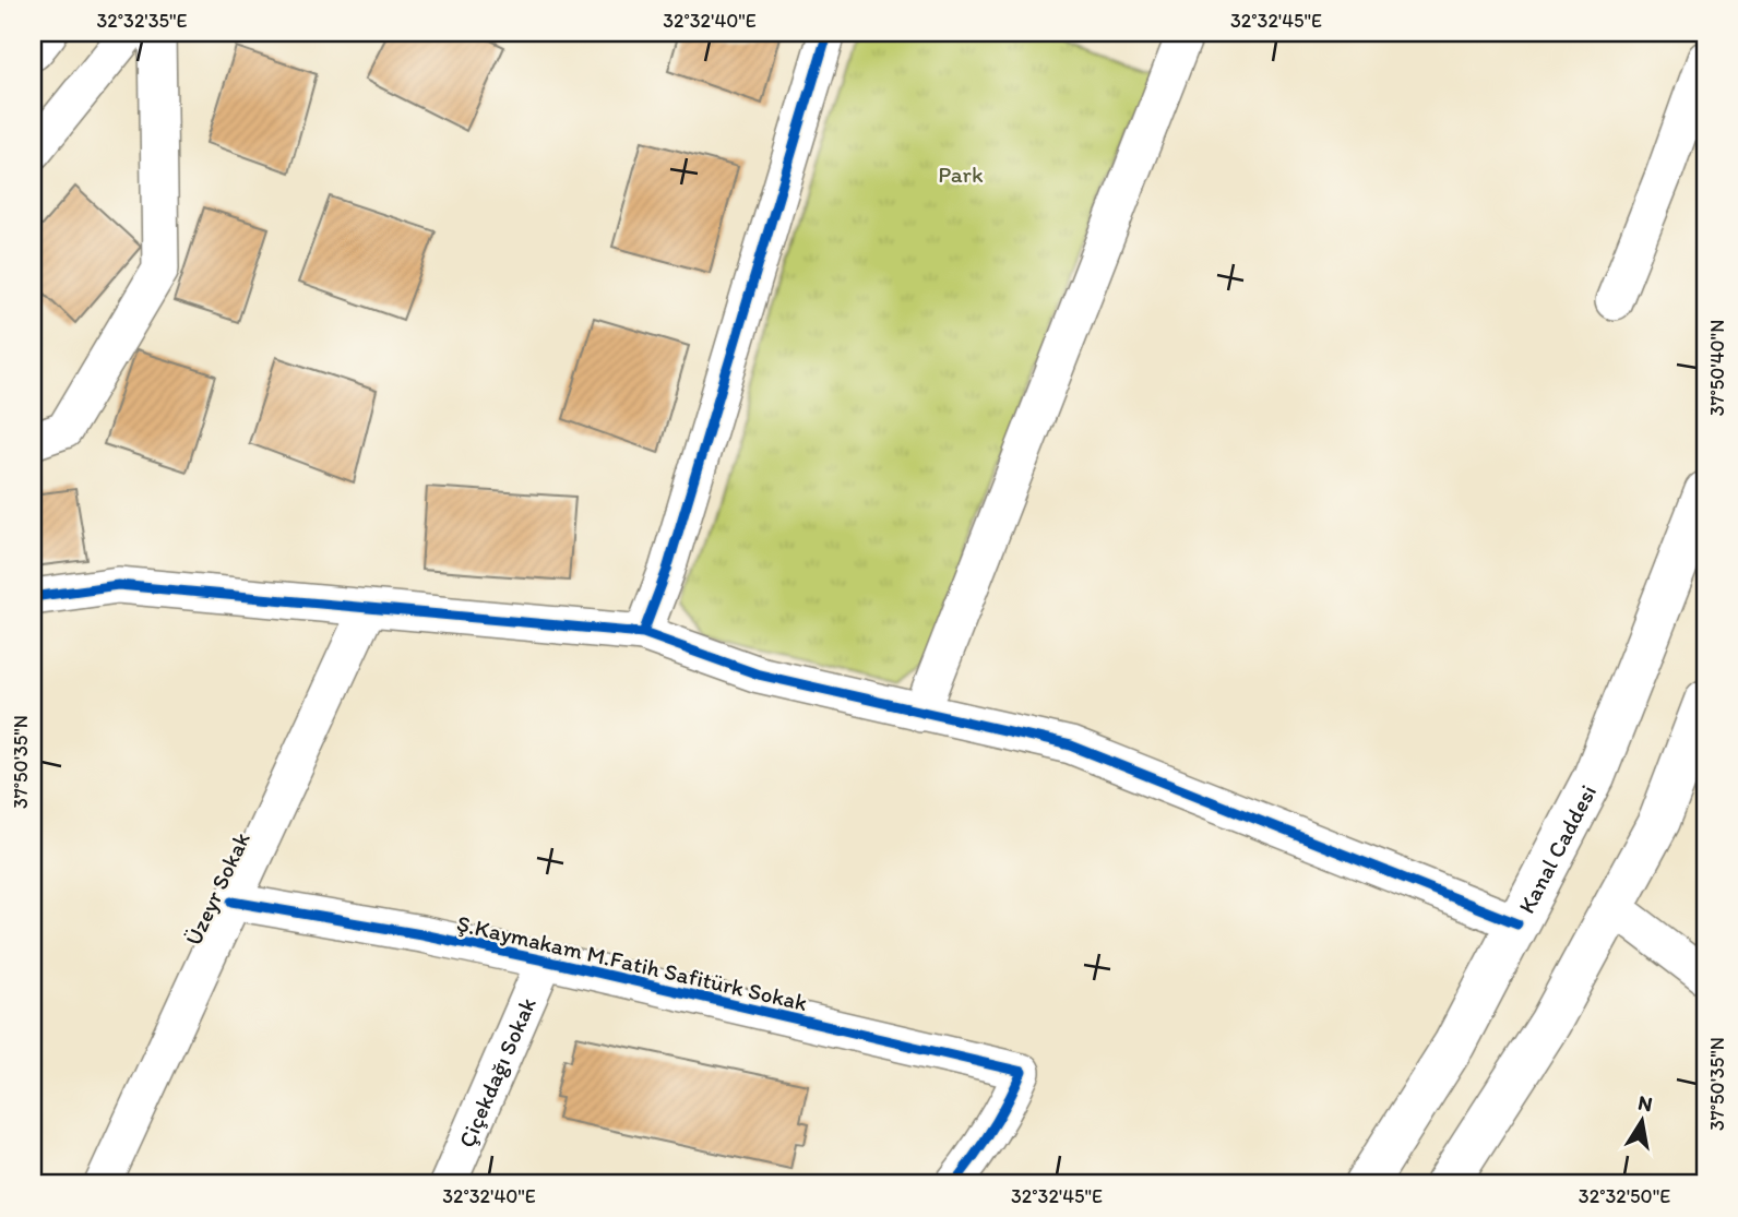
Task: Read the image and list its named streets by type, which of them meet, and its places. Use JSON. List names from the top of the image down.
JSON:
{
  "streets": {
    "main road": ["Kanal Caddesi"],
    "street": ["Üzeyr Sokak", "Ş.Kaymakam M.Fatih Safitürk Sokak", "Çiçekdağı Sokak"]
  },
  "crossings": [
    ["Üzeyr Sokak", "Ş.Kaymakam M.Fatih Safitürk Sokak"],
    ["Ş.Kaymakam M.Fatih Safitürk Sokak", "Çiçekdağı Sokak"]
  ],
  "parks": ["Park"],
  "north": "top",
  "coordinates": [
    "32°32'35\"E",
    "32°32'40\"E",
    "32°32'45\"E",
    "37°50'40\"N",
    "37°50'35\"N",
    "32°32'50\"E"
  ]
}
